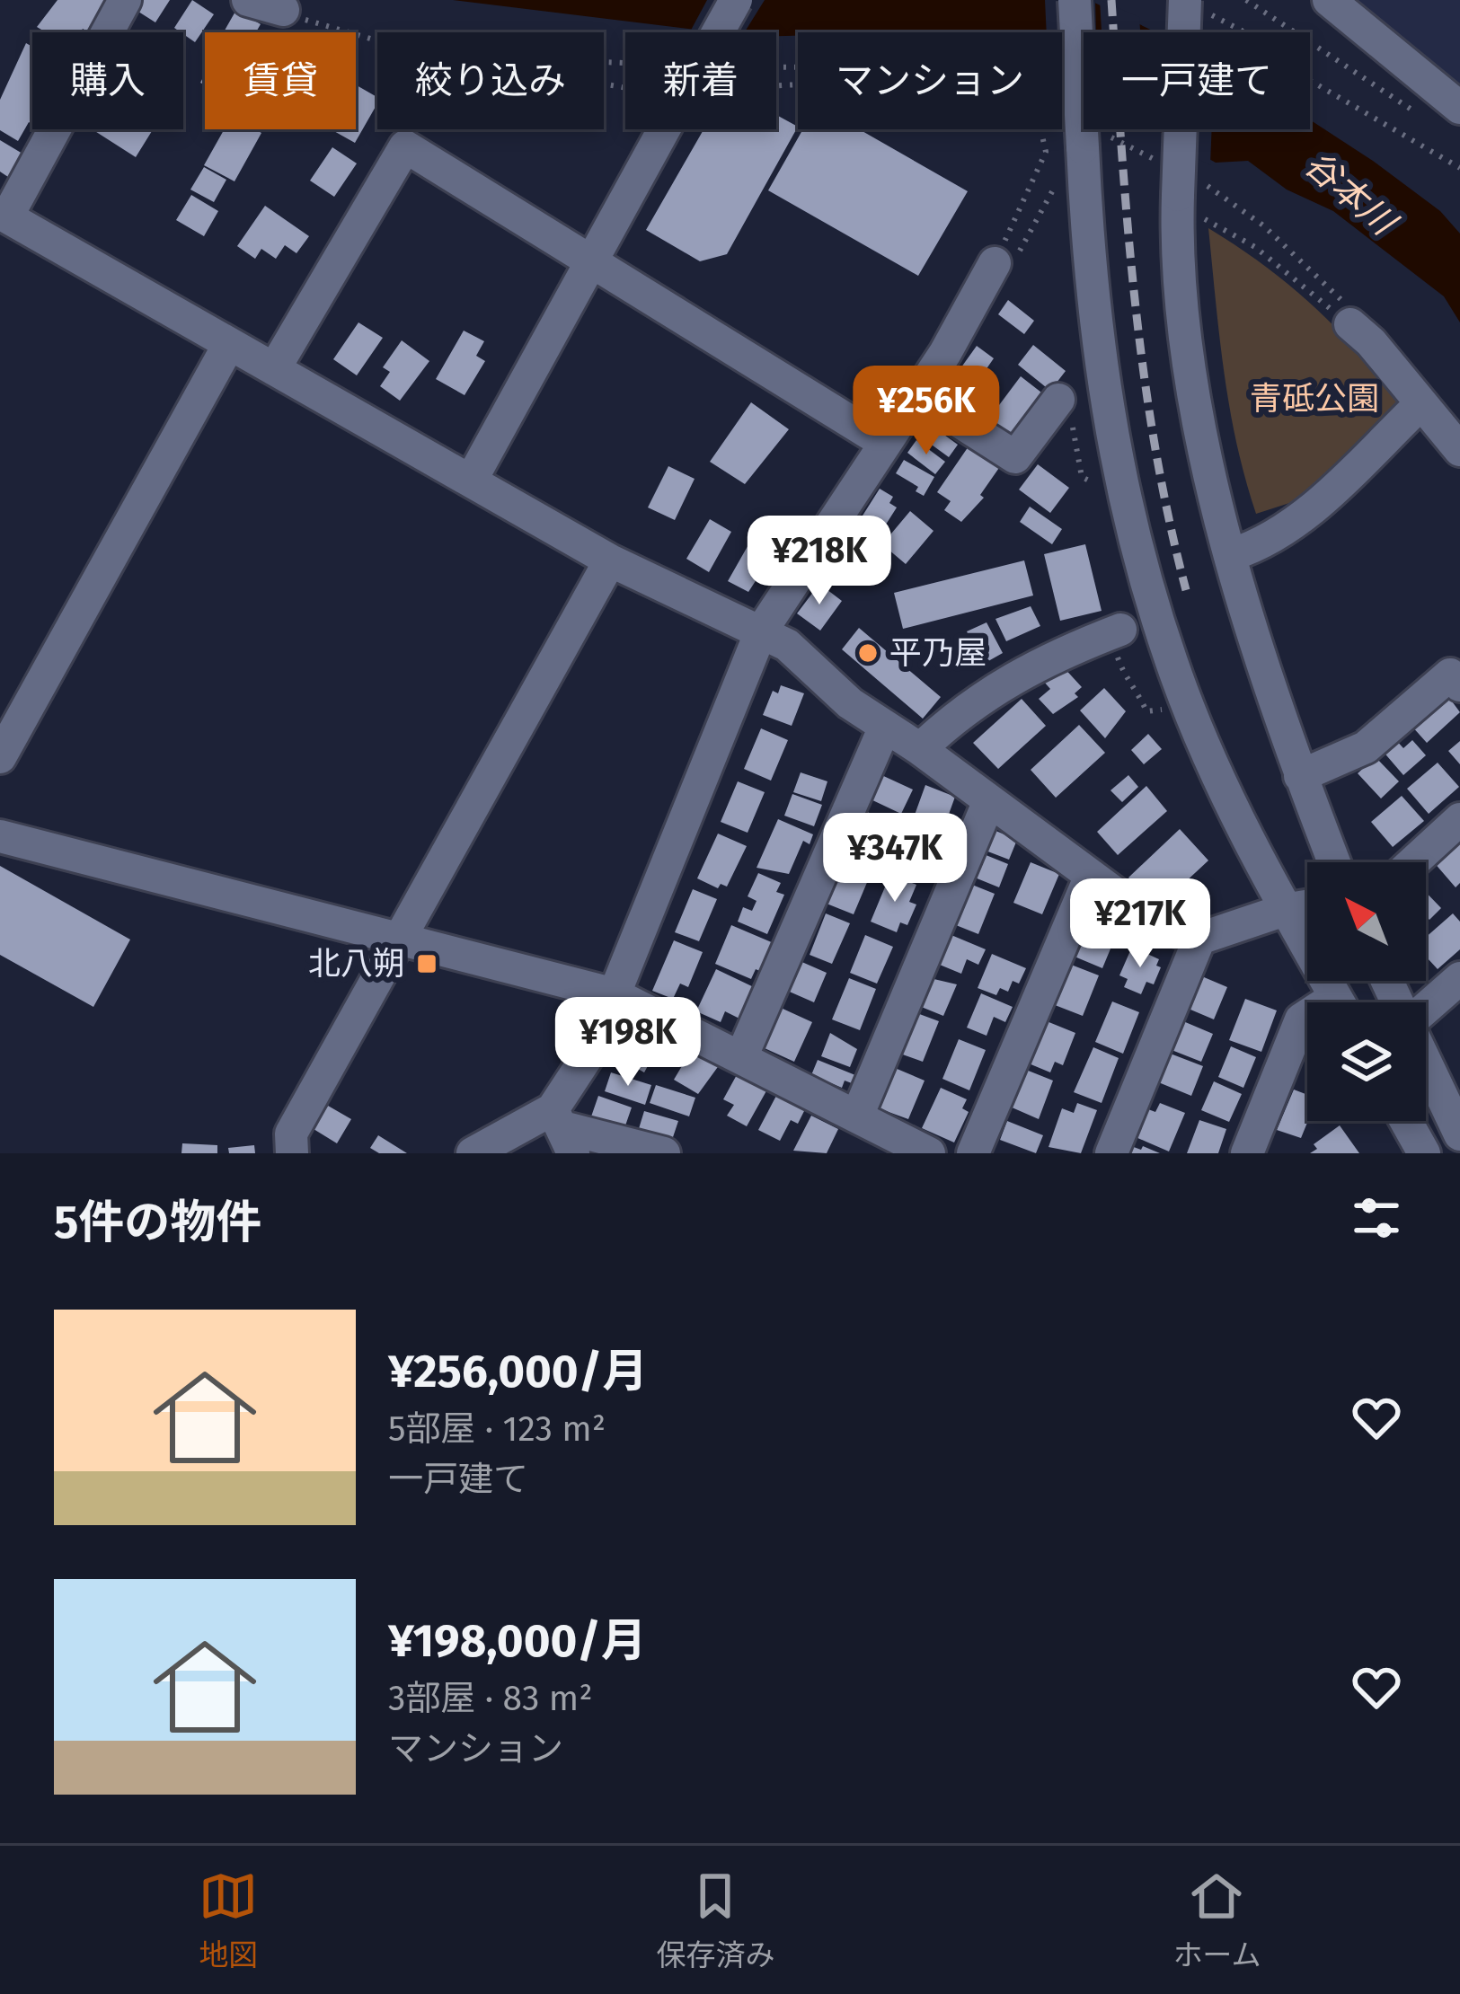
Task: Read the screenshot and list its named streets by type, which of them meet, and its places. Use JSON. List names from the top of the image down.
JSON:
{
  "water": ["谷本川"],
  "parks": ["青砥公園"],
  "places": {
    "other": ["平乃屋"],
    "transit": ["北八朔"]
  },
  "north": "top left",
  "page": {
    "chip": [
      "購入",
      "賃貸",
      "絞り込み",
      "新着",
      "マンション",
      "一戸建て"
    ],
    "price": [
      "¥256K",
      "¥218K",
      "¥347K",
      "¥217K",
      "¥198K"
    ],
    "heading": "5件の物件",
    "list": [
      {
        "name": "¥256,000/月",
        "note": "5部屋 · 123 m² · 一戸建て"
      },
      {
        "name": "¥198,000/月",
        "note": "3部屋 · 83 m² · マンション"
      }
    ],
    "tabs": ["地図", "保存済み", "ホーム"]
  }
}
